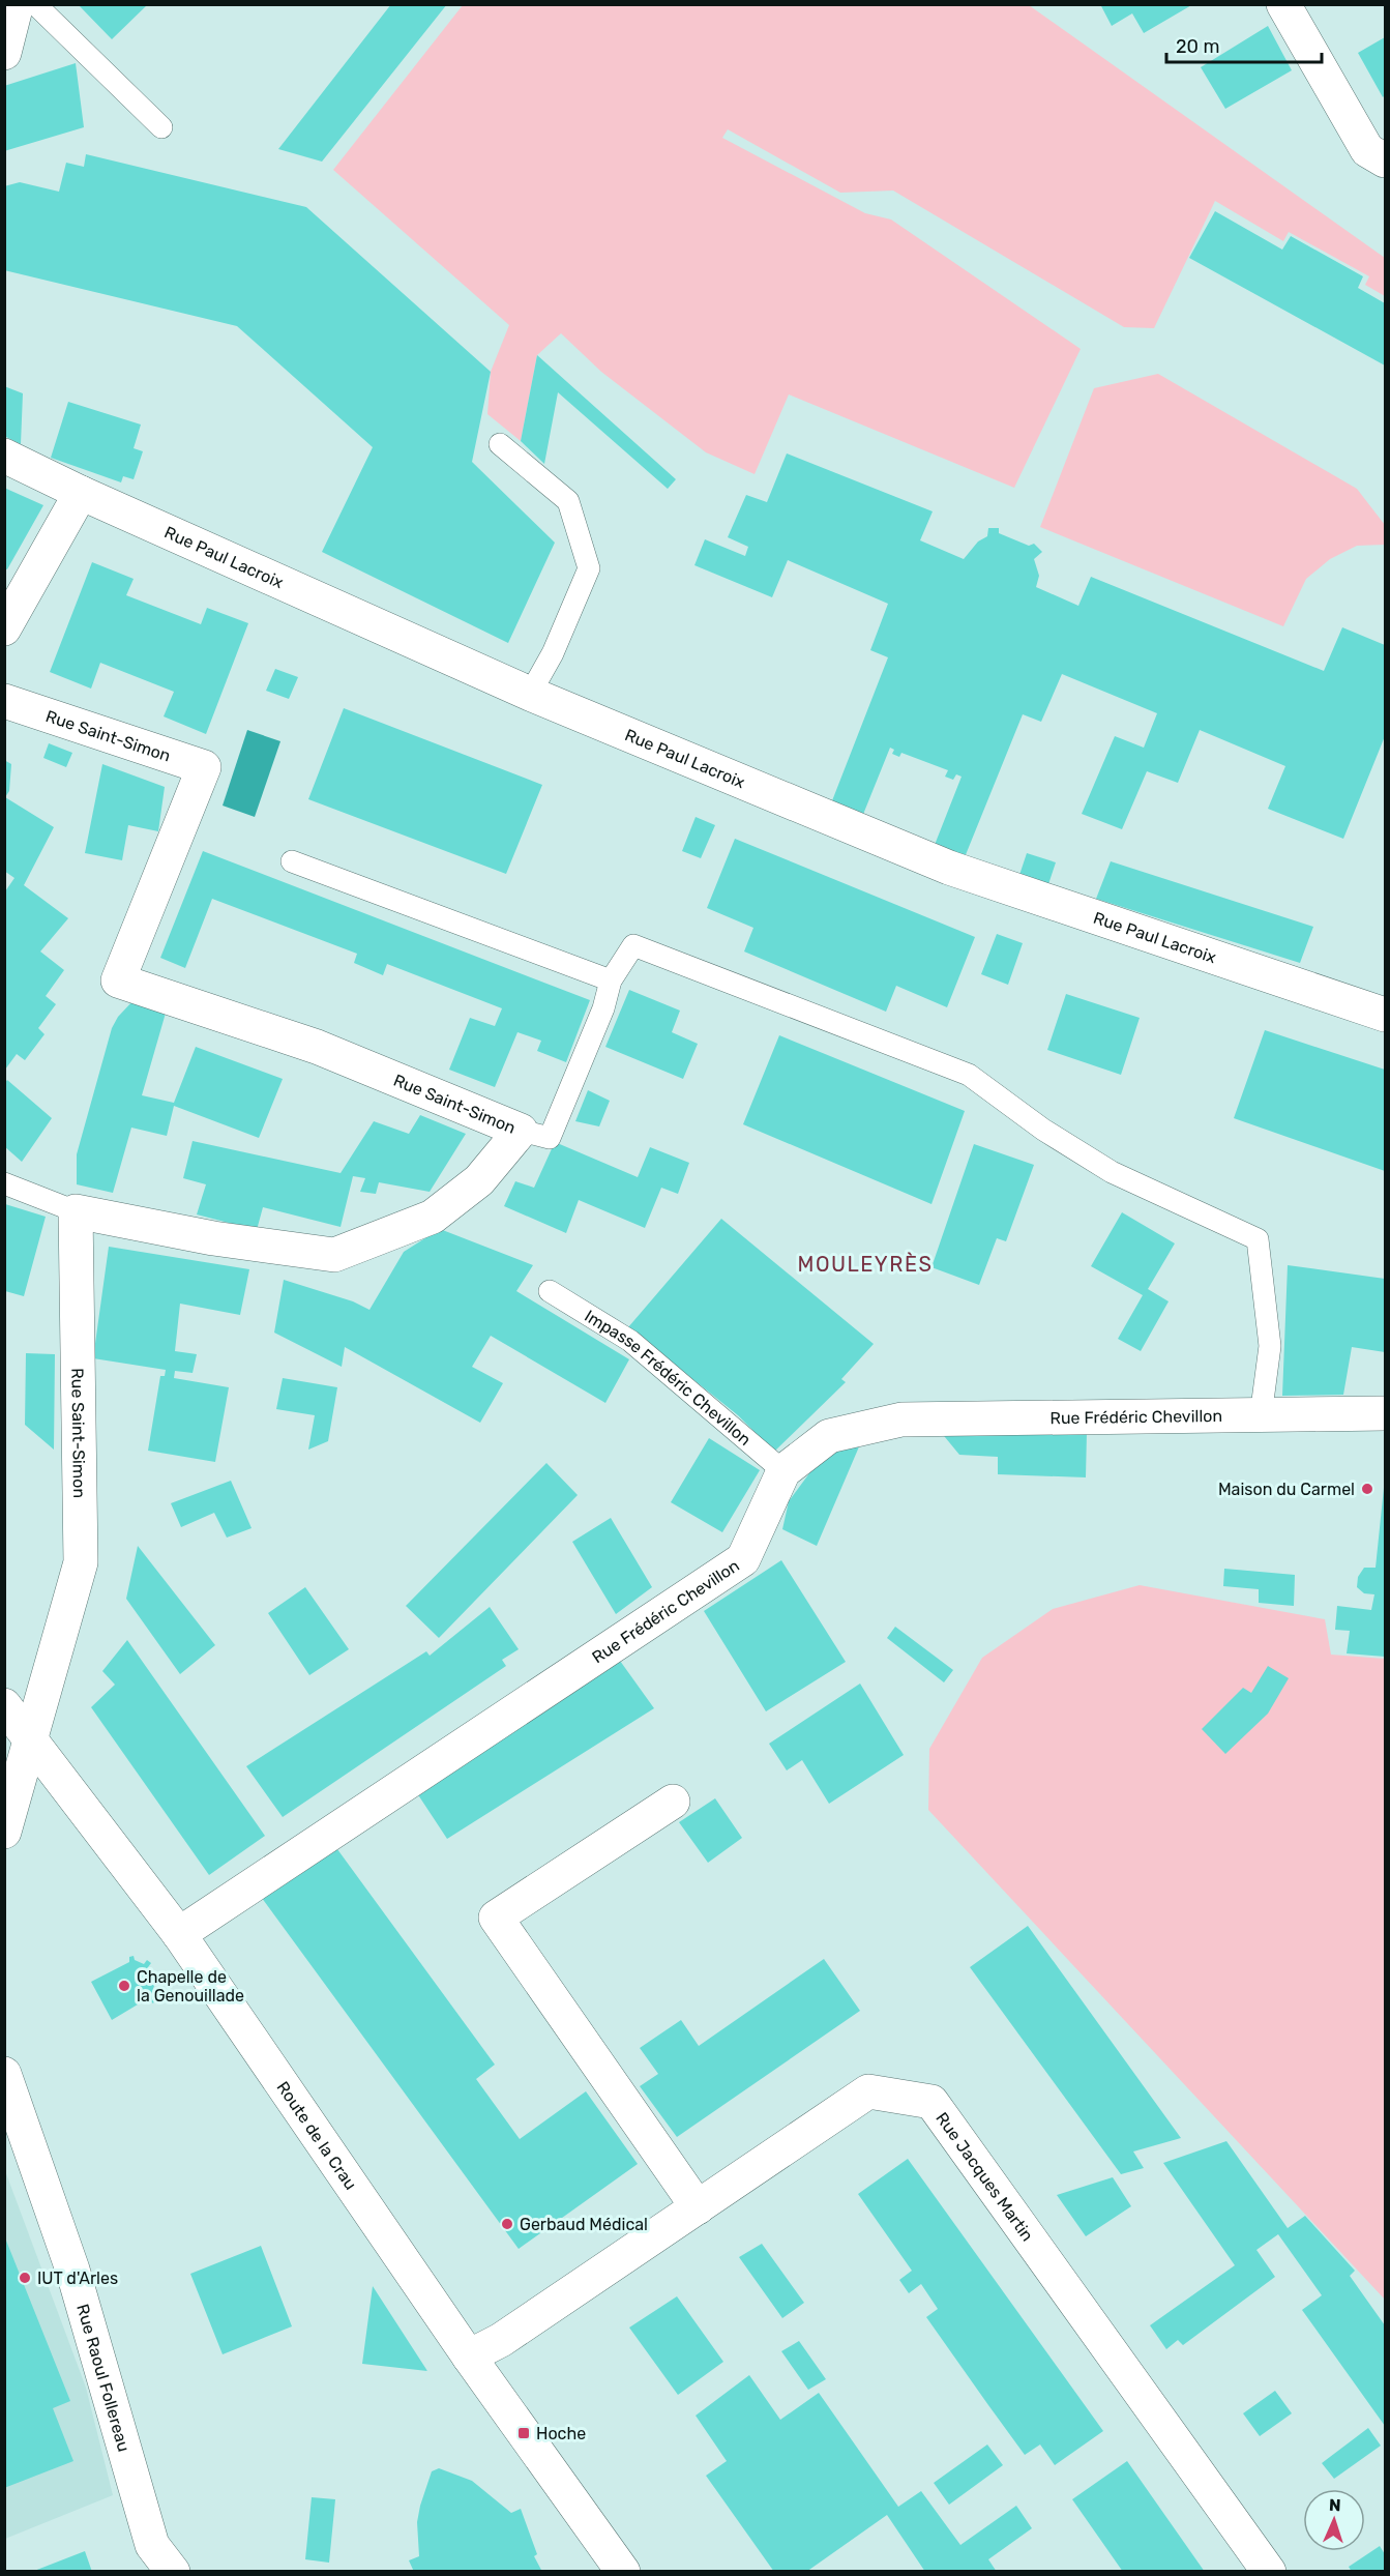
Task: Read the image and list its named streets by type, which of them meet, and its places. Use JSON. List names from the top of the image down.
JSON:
{
  "streets": {
    "street": [
      "Rue Paul Lacroix",
      "Rue Saint-Simon",
      "Rue Frédéric Chevillon",
      "Route de la Crau",
      "Rue Jacques Martin",
      "Rue Raoul Follereau"
    ],
    "lane": ["Impasse Frédéric Chevillon"]
  },
  "crossings": [
    ["Rue Saint-Simon", "Route de la Crau"],
    ["Impasse Frédéric Chevillon", "Rue Frédéric Chevillon"],
    ["Rue Frédéric Chevillon", "Route de la Crau"],
    ["Route de la Crau", "Rue Jacques Martin"]
  ],
  "districts": ["MOULEYRÈS"],
  "places": {
    "other": [
      "Maison du Carmel",
      "Chapelle de la Genouillade",
      "Gerbaud Médical",
      "IUT d'Arles"
    ],
    "transit": ["Hoche"]
  },
  "scale_bar": "20 m",
  "north": "top"
}
